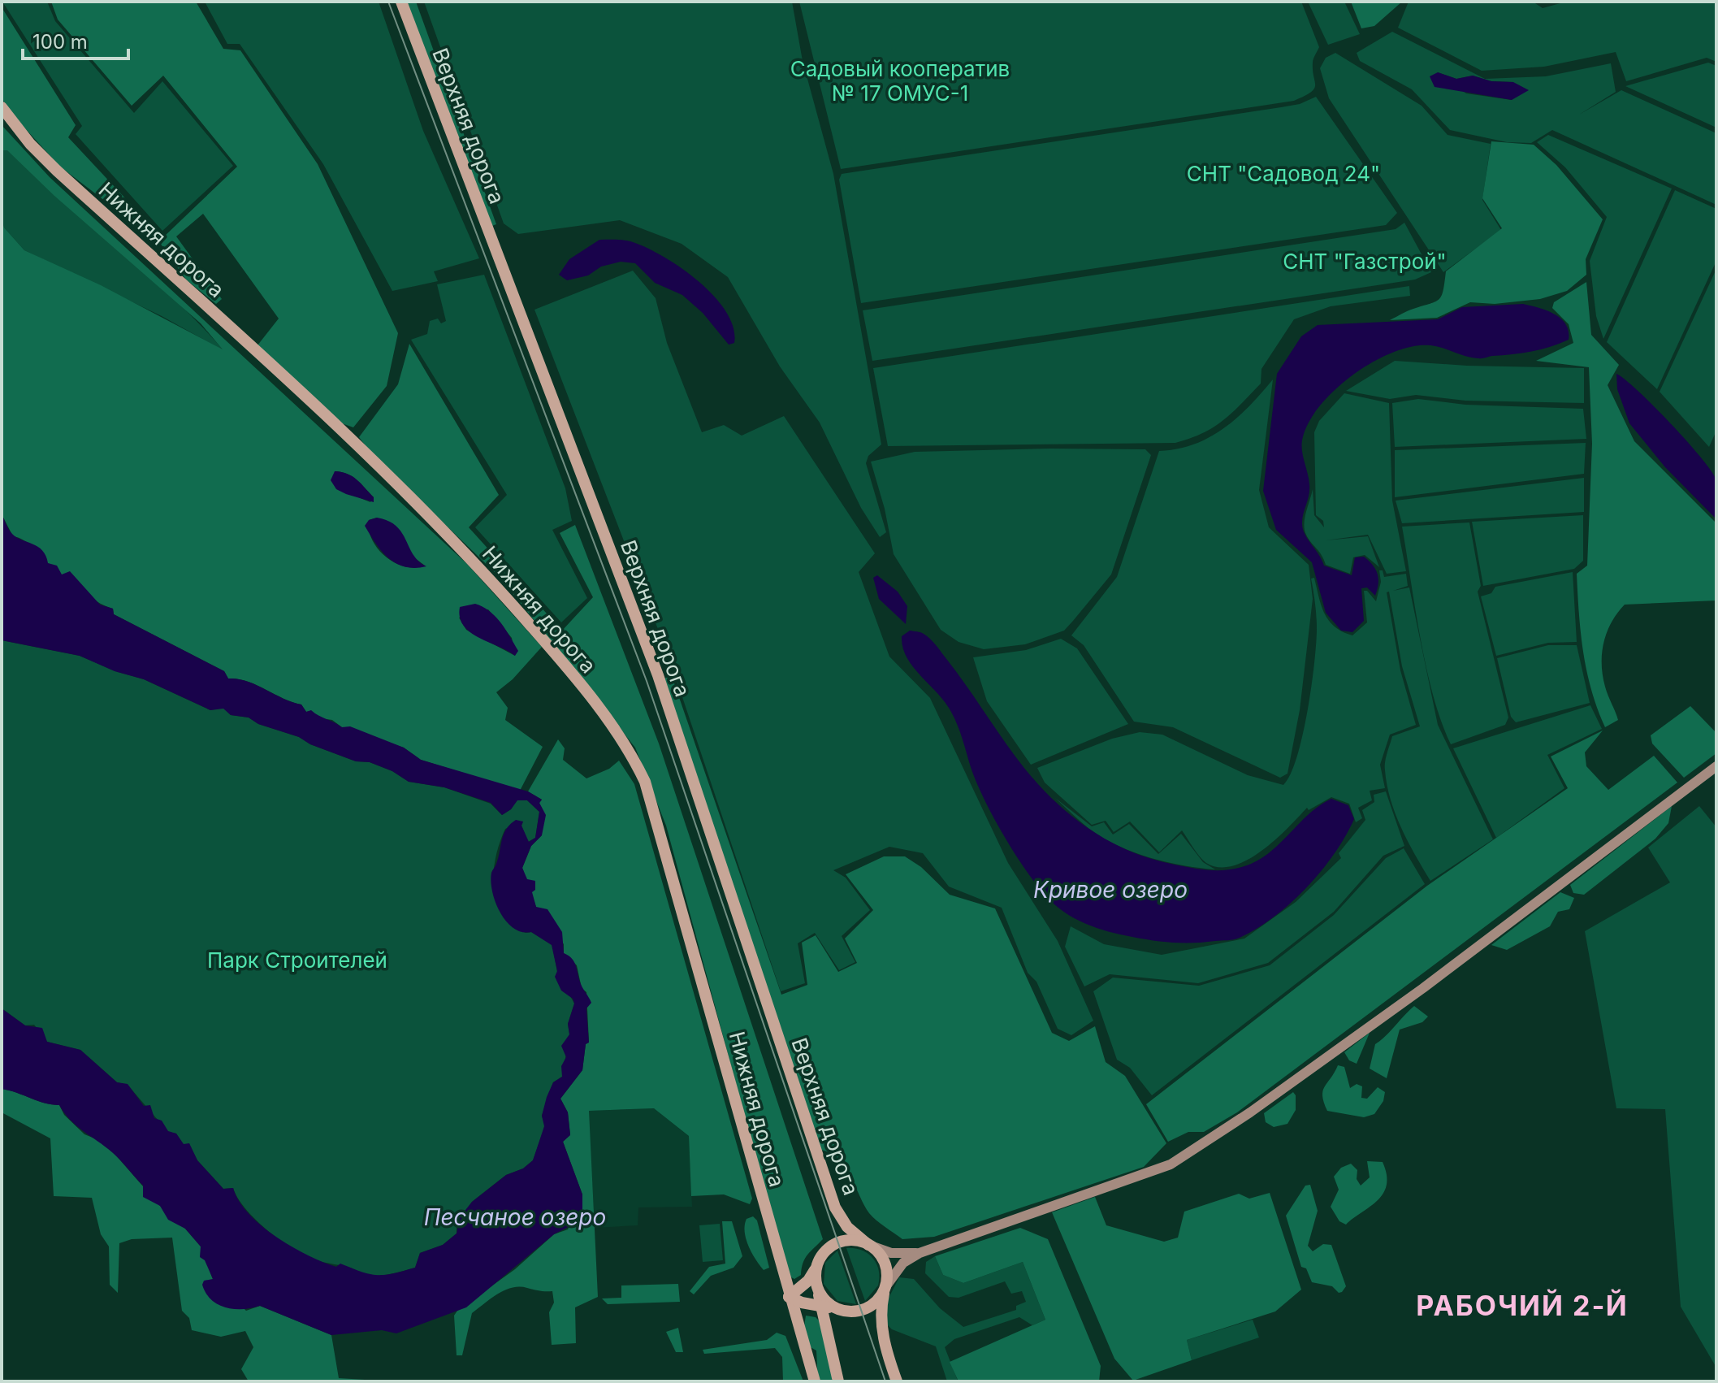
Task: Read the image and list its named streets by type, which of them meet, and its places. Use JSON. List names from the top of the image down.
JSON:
{
  "streets": {
    "main road": ["Верхняя дорога", "Нижняя дорога"]
  },
  "districts": ["РАБОЧИЙ 2‑Й"],
  "water": ["Кривое озеро", "Песчаное озеро"],
  "parks": [
    "Садовый кооператив № 17 ОМУС-1",
    "СНТ \"Садовод 24\"",
    "СНТ \"Газстрой\"",
    "Парк Строителей"
  ],
  "scale_bar": "100 m"
}
